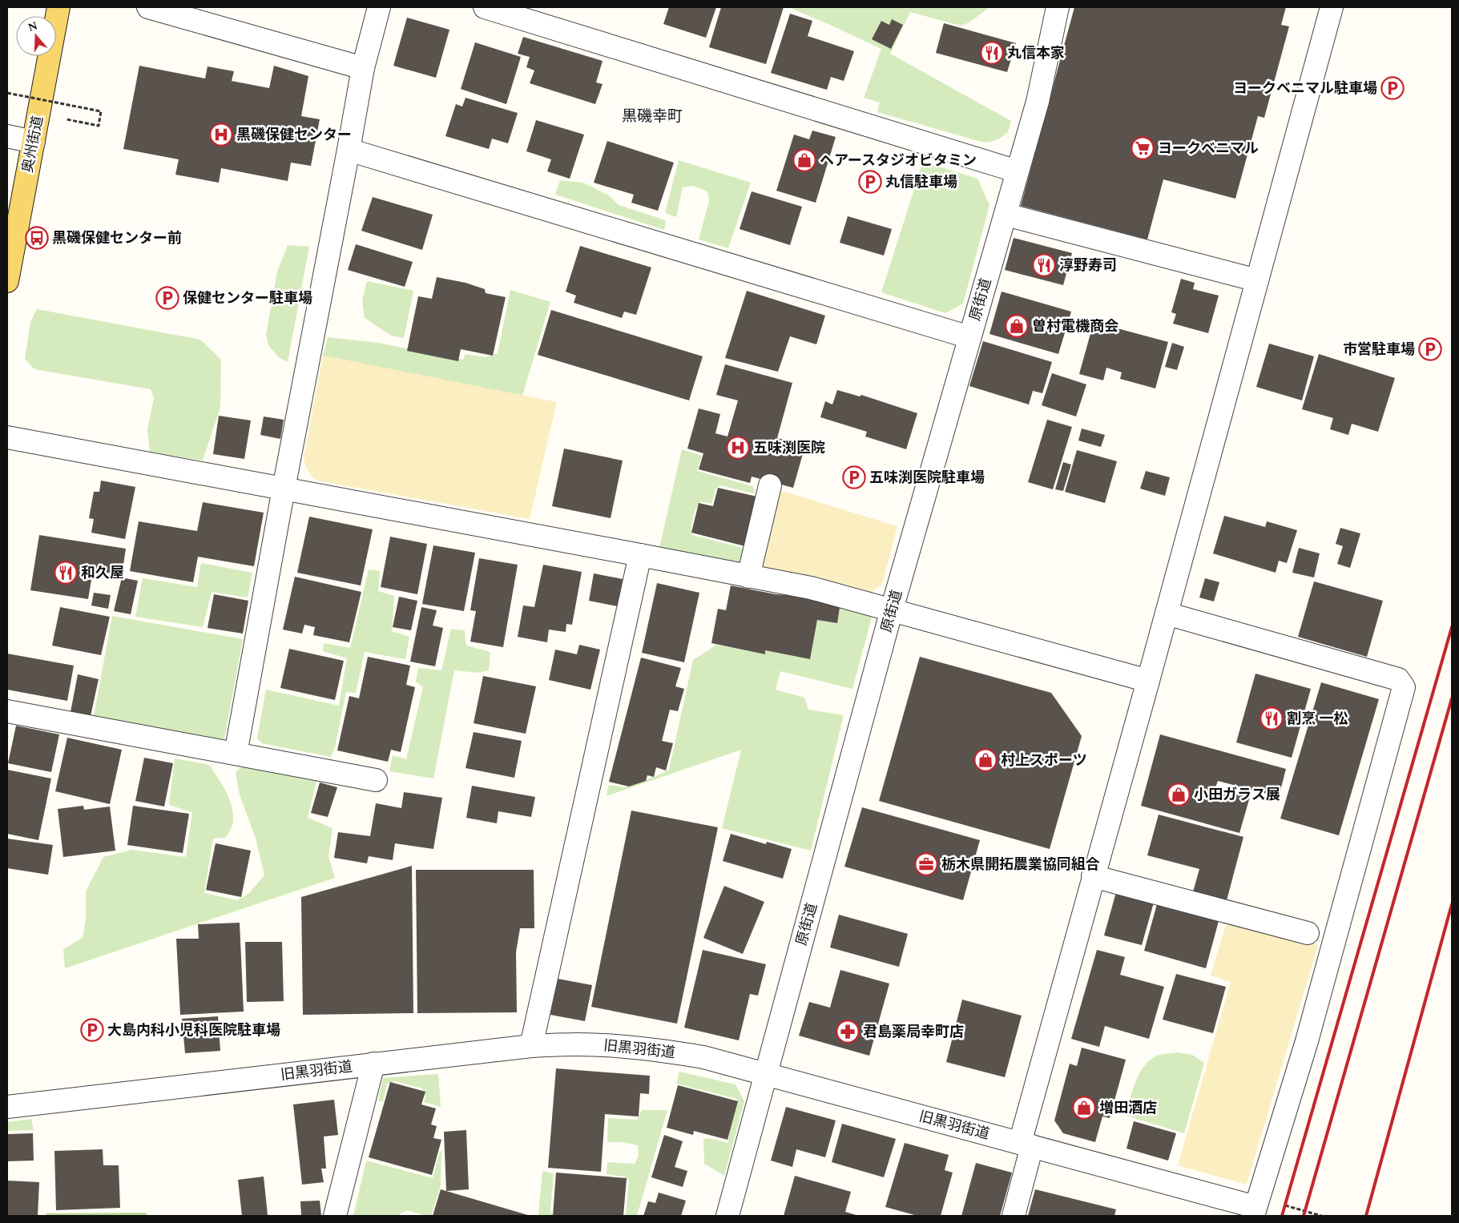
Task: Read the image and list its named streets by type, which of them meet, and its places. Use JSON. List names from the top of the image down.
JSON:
{
  "streets": {
    "main road": ["奥州街道"],
    "street": ["原街道", "旧黒羽街道"]
  },
  "crossings": [
    ["原街道", "旧黒羽街道"]
  ],
  "districts": ["黒磯幸町"],
  "places": {
    "restaurant": [
      "丸信本家",
      "淳野寿司",
      "和久屋",
      "割烹 一松"
    ],
    "parking": [
      "ヨークベニマル駐車場",
      "丸信駐車場",
      "保健センター駐車場",
      "市営駐車場",
      "五味渕医院駐車場",
      "大島内科小児科医院駐車場"
    ],
    "hospital": ["黒磯保健センター", "五味渕医院"],
    "supermarket": ["ヨークベニマル"],
    "shop": [
      "ヘアースタジオビタミン",
      "曽村電機商会",
      "村上スポーツ",
      "小田ガラス展",
      "増田酒店"
    ],
    "bus stop": ["黒磯保健センター前"],
    "office": ["栃木県開拓農業協同組合"],
    "pharmacy": ["君島薬局幸町店"]
  },
  "north": "top"
}
